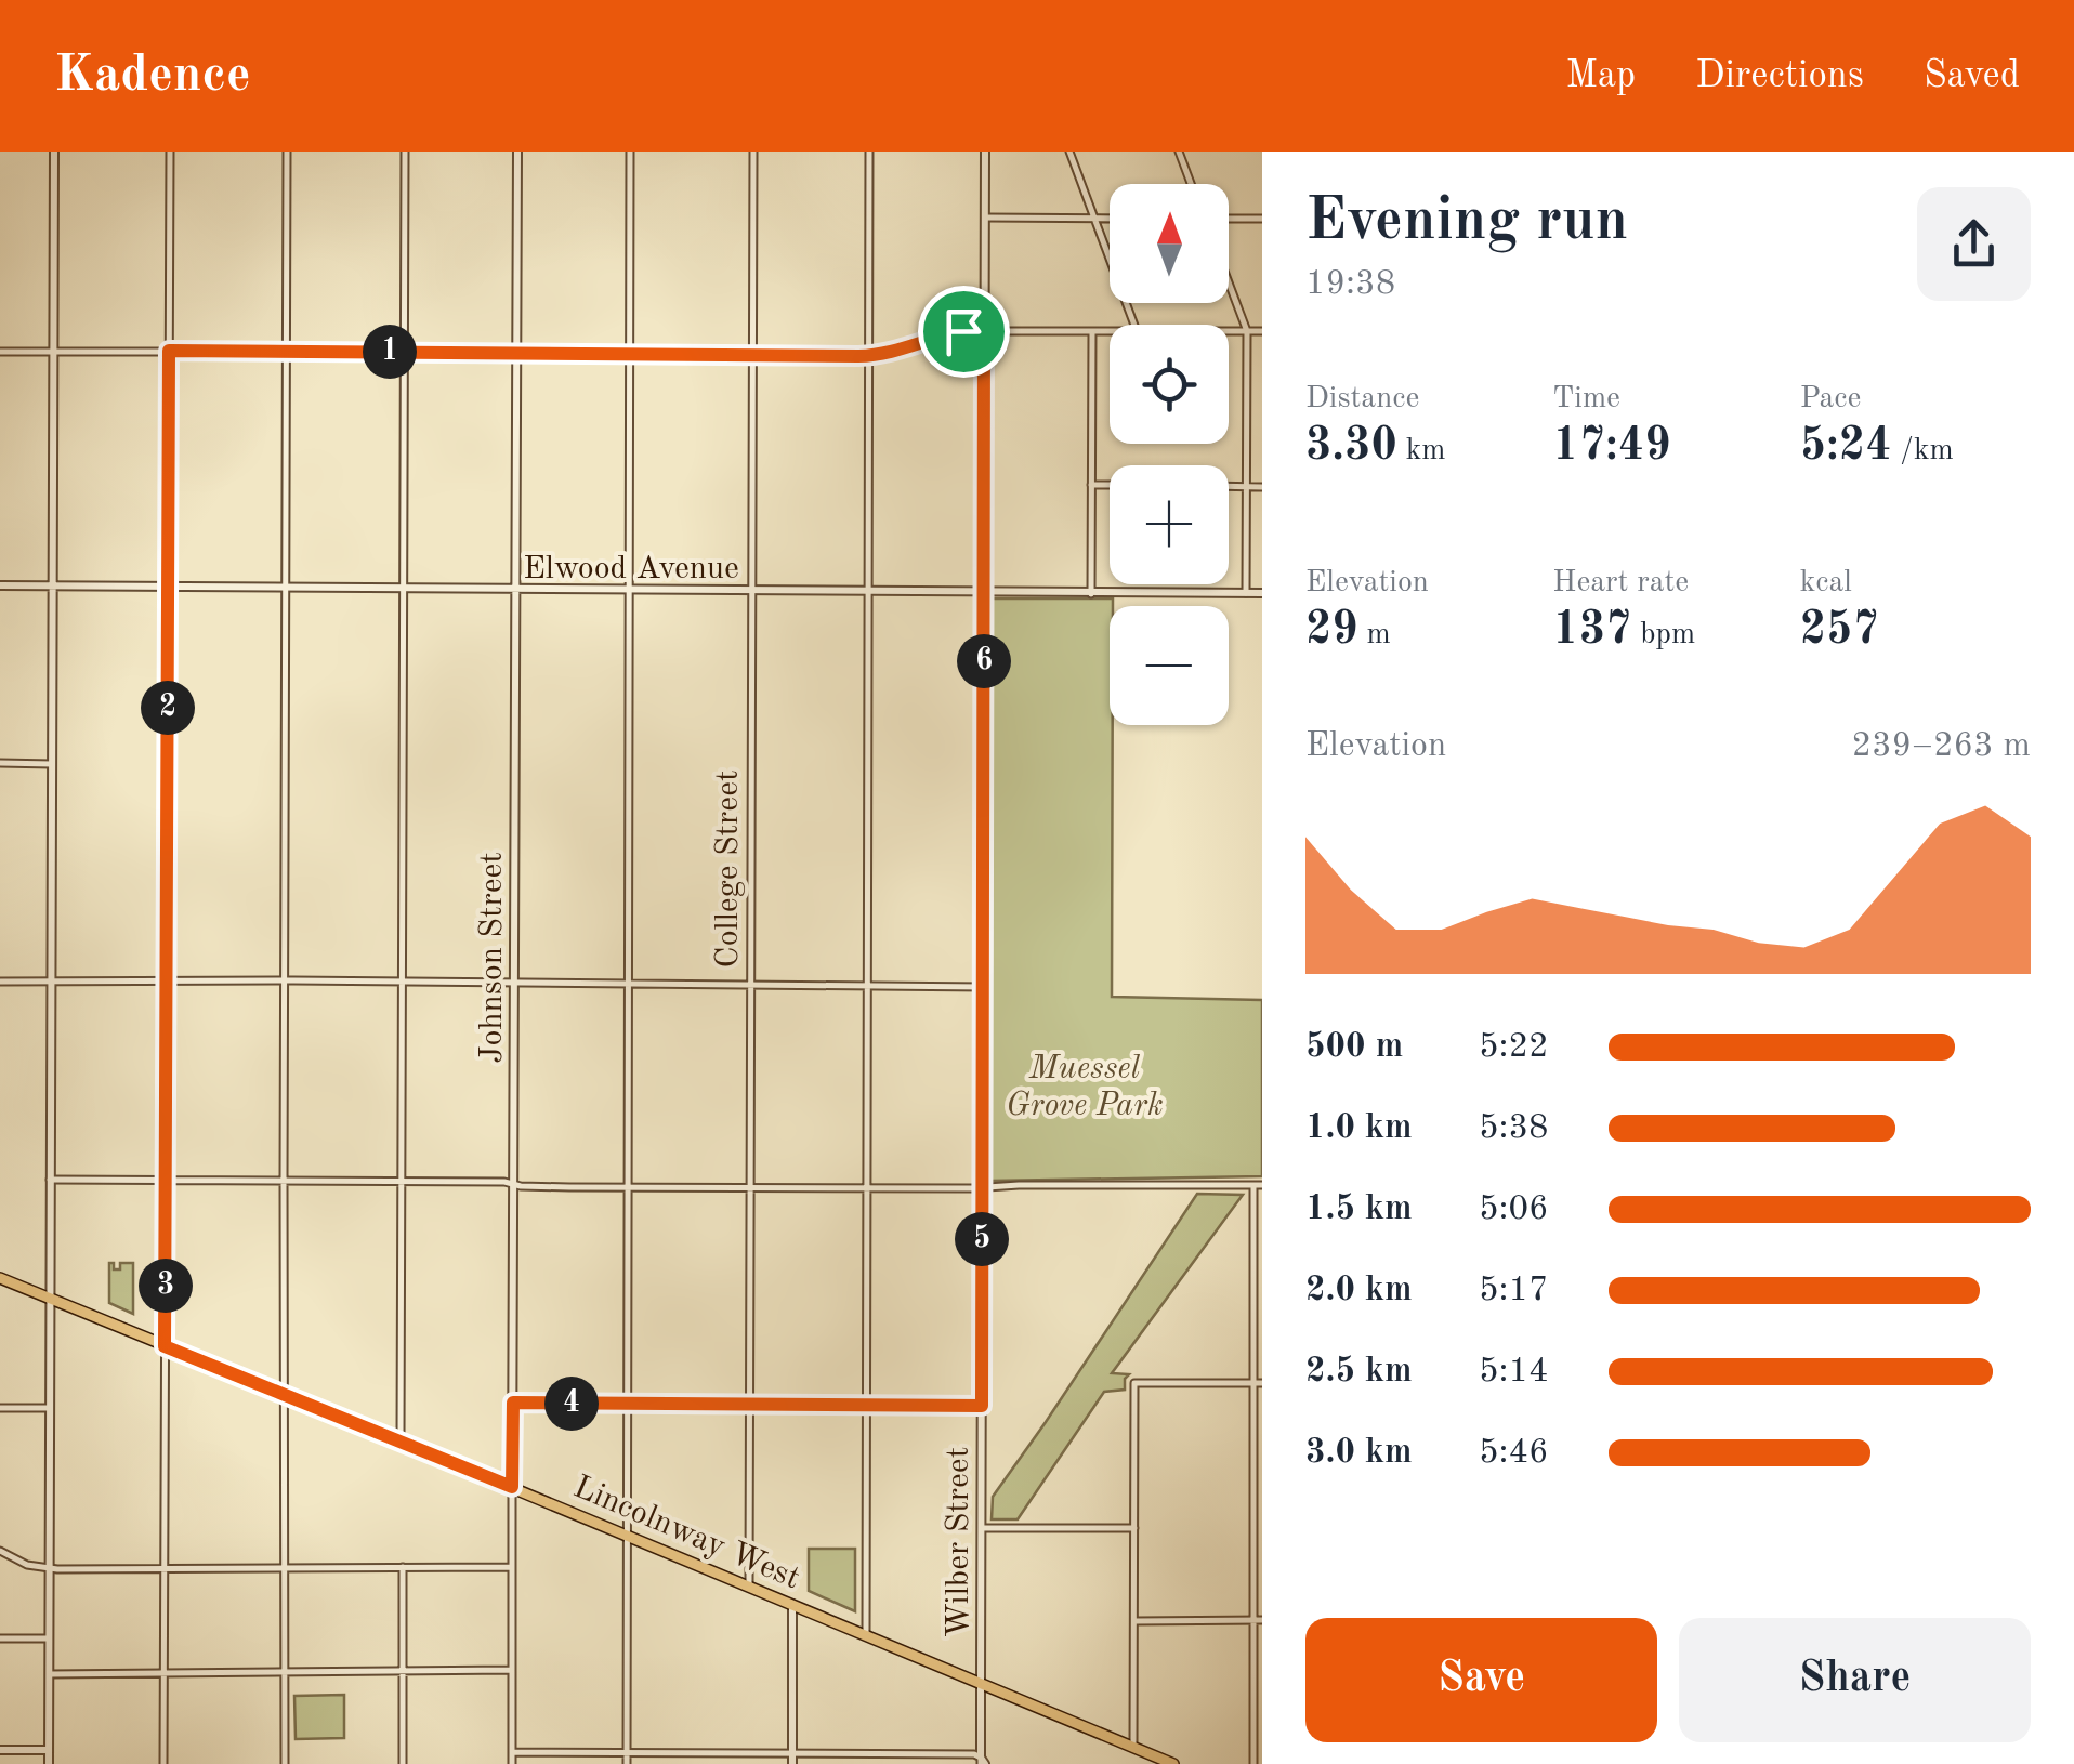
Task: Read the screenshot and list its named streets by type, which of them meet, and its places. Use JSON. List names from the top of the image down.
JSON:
{
  "streets": {
    "main road": ["Lincolnway West"],
    "street": [
      "Elwood Avenue",
      "College Street",
      "Johnson Street",
      "Wilber Street"
    ]
  },
  "crossings": [
    ["Elwood Avenue", "College Street"],
    ["Elwood Avenue", "Johnson Street"],
    ["Elwood Avenue", "Wilber Street"],
    ["College Street", "Lincolnway West"],
    ["Johnson Street", "Lincolnway West"],
    ["Lincolnway West", "Wilber Street"]
  ],
  "parks": ["Muessel Grove Park"],
  "north": "top",
  "page": {
    "header": "Kadence",
    "nav": ["Map", "Directions", "Saved"],
    "heading": ["Evening run", "19:38"],
    "map_buttons": ["+", "−"],
    "pins": [
      "1",
      "6",
      "2",
      "5",
      "3",
      "4"
    ],
    "stats": [
      ["Distance", "3.30 km"],
      ["Time", "17:49"],
      ["Pace", "5:24 /km"],
      ["Elevation", "29 m"],
      ["Heart rate", "137 bpm"],
      ["kcal", "257"]
    ],
    "chart": ["Elevation", "239–263 m"],
    "list": [
      {
        "name": "500 m",
        "note": "5:22"
      },
      {
        "name": "1.0 km",
        "note": "5:38"
      },
      {
        "name": "1.5 km",
        "note": "5:06"
      },
      {
        "name": "2.0 km",
        "note": "5:17"
      },
      {
        "name": "2.5 km",
        "note": "5:14"
      },
      {
        "name": "3.0 km",
        "note": "5:46"
      }
    ],
    "buttons": ["Save", "Share"]
  }
}
